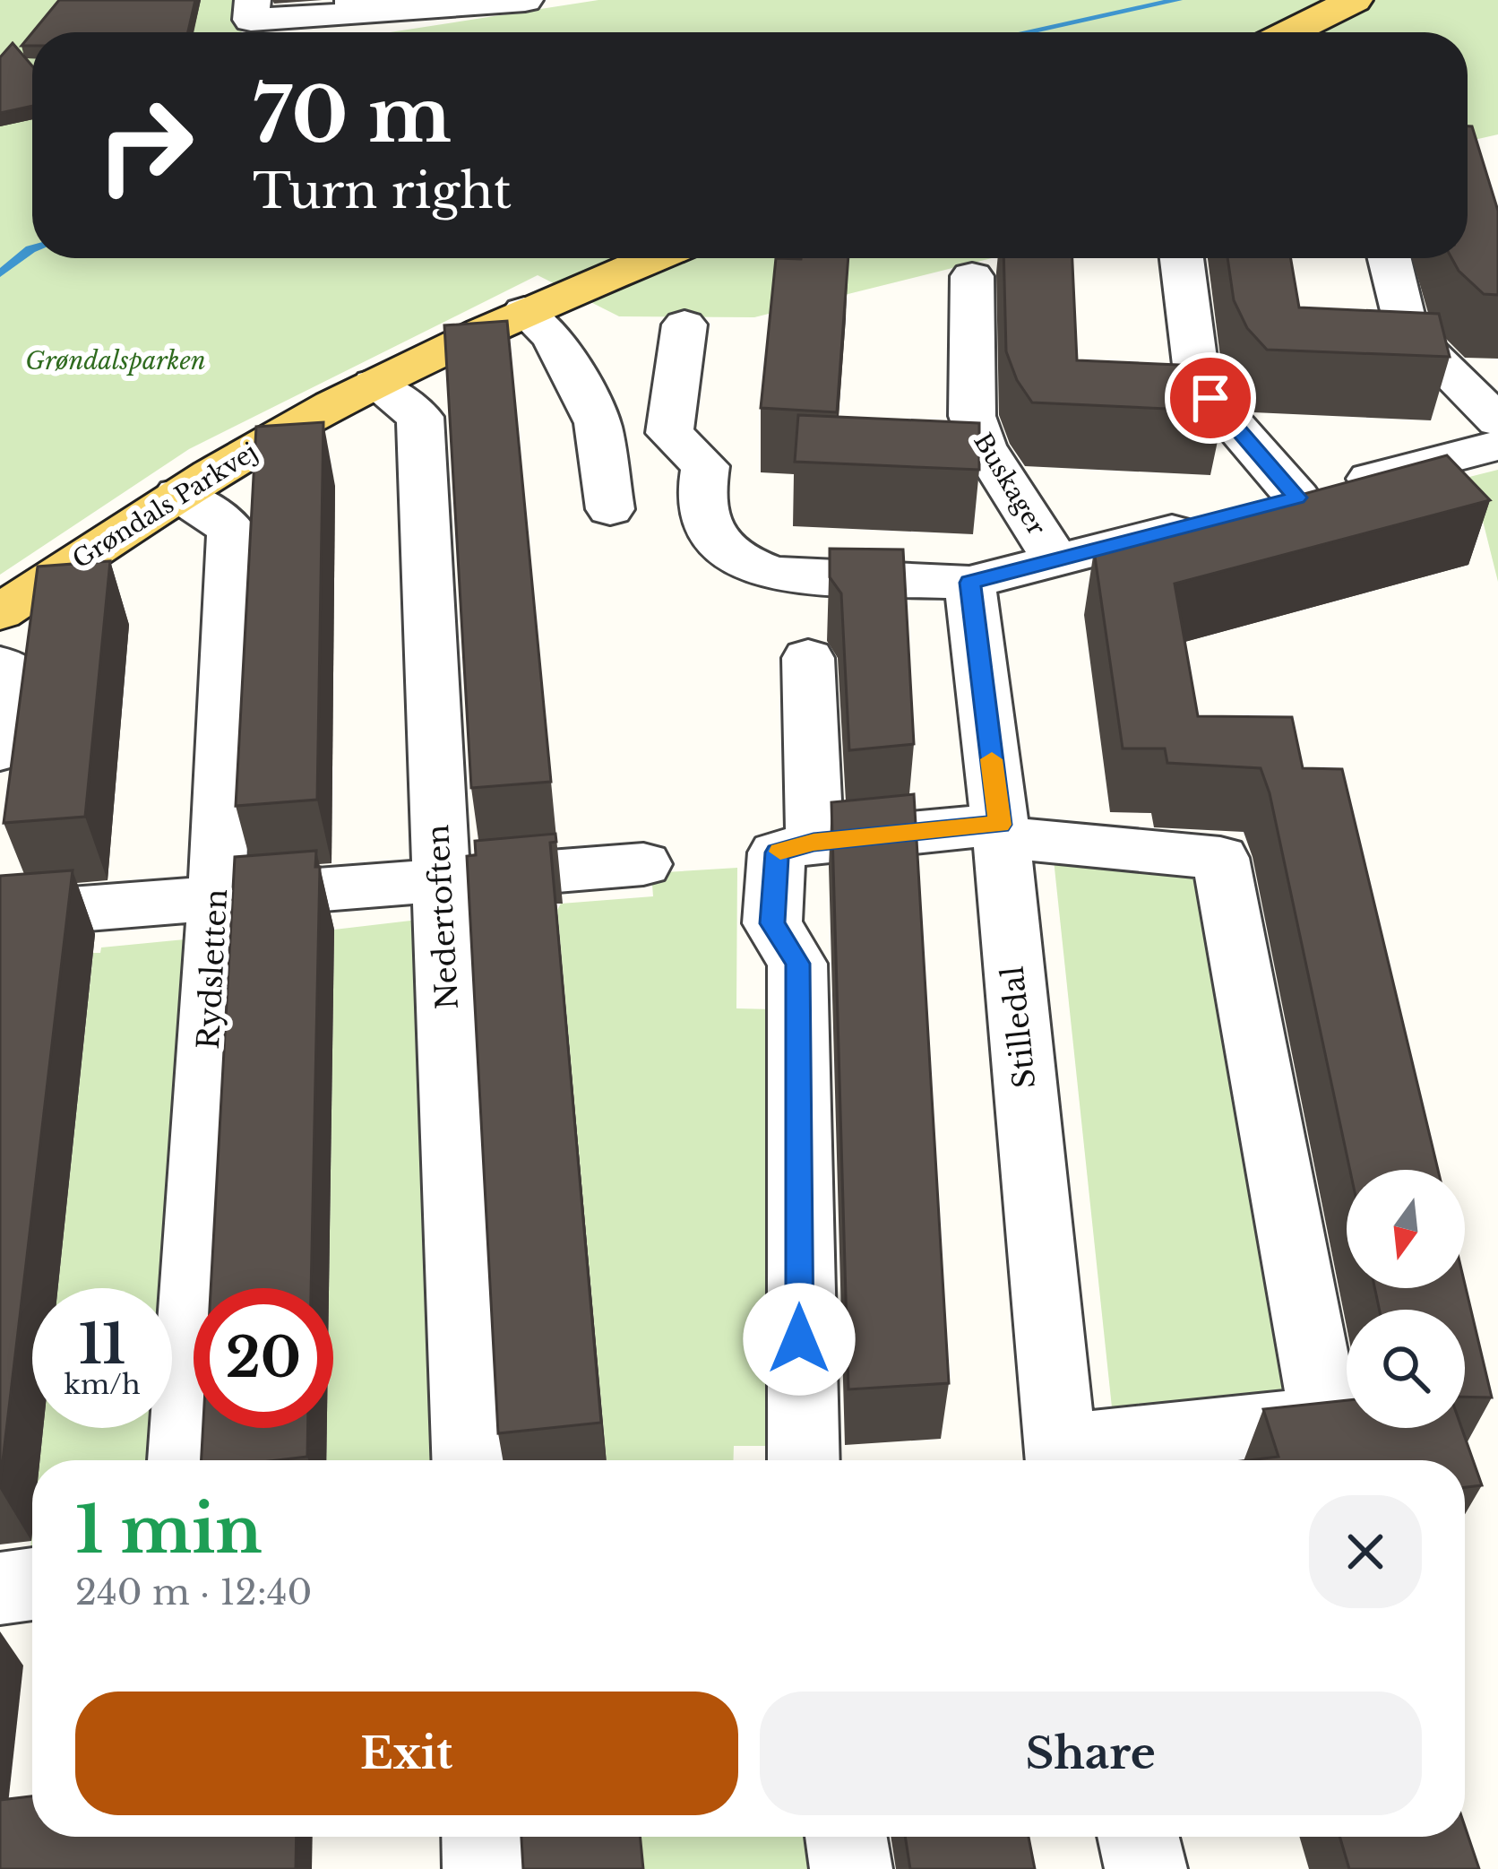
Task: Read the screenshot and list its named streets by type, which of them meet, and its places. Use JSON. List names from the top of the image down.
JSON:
{
  "streets": {
    "main road": ["Grøndals Parkvej"],
    "street": [
      "Buskager",
      "Nedertoften",
      "Rydsletten",
      "Stilledal"
    ]
  },
  "crossings": [
    ["Buskager", "Stilledal"],
    ["Grøndals Parkvej", "Nedertoften"],
    ["Grøndals Parkvej", "Rydsletten"]
  ],
  "parks": ["Grøndalsparken"],
  "north": "bottom",
  "page": {
    "turn": ["70 m", "Turn right"],
    "speed": "11 km/h",
    "limit": "20",
    "heading": ["1 min", "240 m · 12:40"],
    "buttons": ["Exit", "Share"]
  }
}
